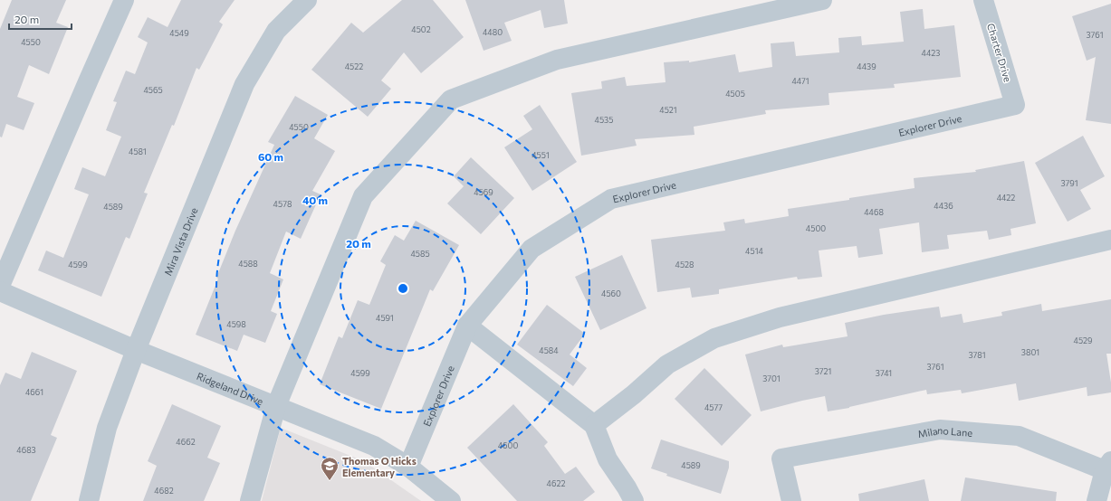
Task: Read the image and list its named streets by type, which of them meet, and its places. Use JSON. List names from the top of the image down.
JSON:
{
  "streets": {
    "street": [
      "Charter Drive",
      "Explorer Drive",
      "Mira Vista Drive",
      "Ridgeland Drive",
      "Milano Lane"
    ]
  },
  "crossings": [
    ["Charter Drive", "Explorer Drive"],
    ["Explorer Drive", "Ridgeland Drive"],
    ["Mira Vista Drive", "Ridgeland Drive"]
  ],
  "places": {
    "school or university": ["Thomas O Hicks Elementary"]
  },
  "house_numbers": [
    "4502",
    "4480",
    "4549",
    "3761",
    "4550",
    "4423",
    "4522",
    "4439",
    "4471",
    "4565",
    "4505",
    "4521",
    "4535",
    "4550",
    "4581",
    "4551",
    "3791",
    "4569",
    "4422",
    "4578",
    "4436",
    "4589",
    "4468",
    "4500",
    "4514",
    "4585",
    "4588",
    "4599",
    "4528",
    "4560",
    "4591",
    "4598",
    "4529",
    "4584",
    "3801",
    "3781",
    "3761",
    "3721",
    "4599",
    "3741",
    "3701",
    "4661",
    "4577",
    "4662",
    "4600",
    "4683",
    "4589",
    "4622",
    "4682"
  ],
  "scale_bar": "20 m",
  "rings": ["60 m", "40 m", "20 m"]
}
